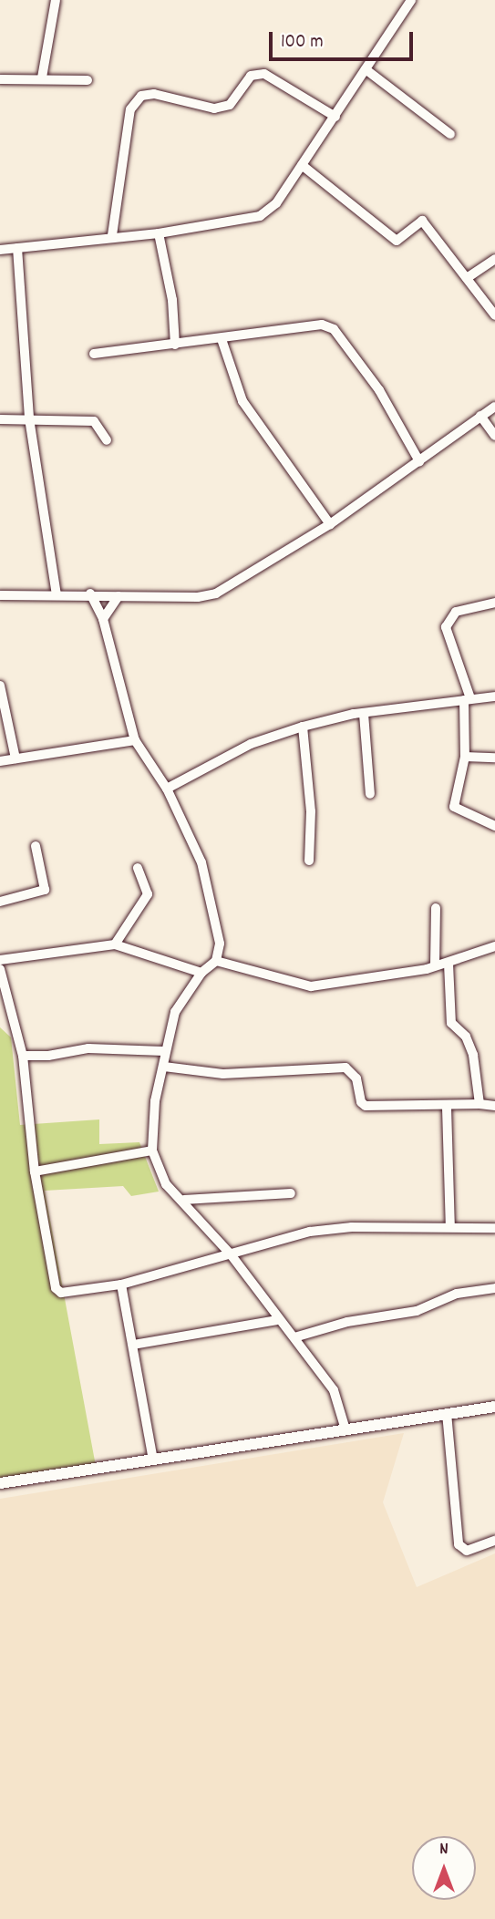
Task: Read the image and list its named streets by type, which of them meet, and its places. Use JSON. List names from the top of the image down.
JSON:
{
  "scale_bar": "100 m",
  "north": "top"
}
